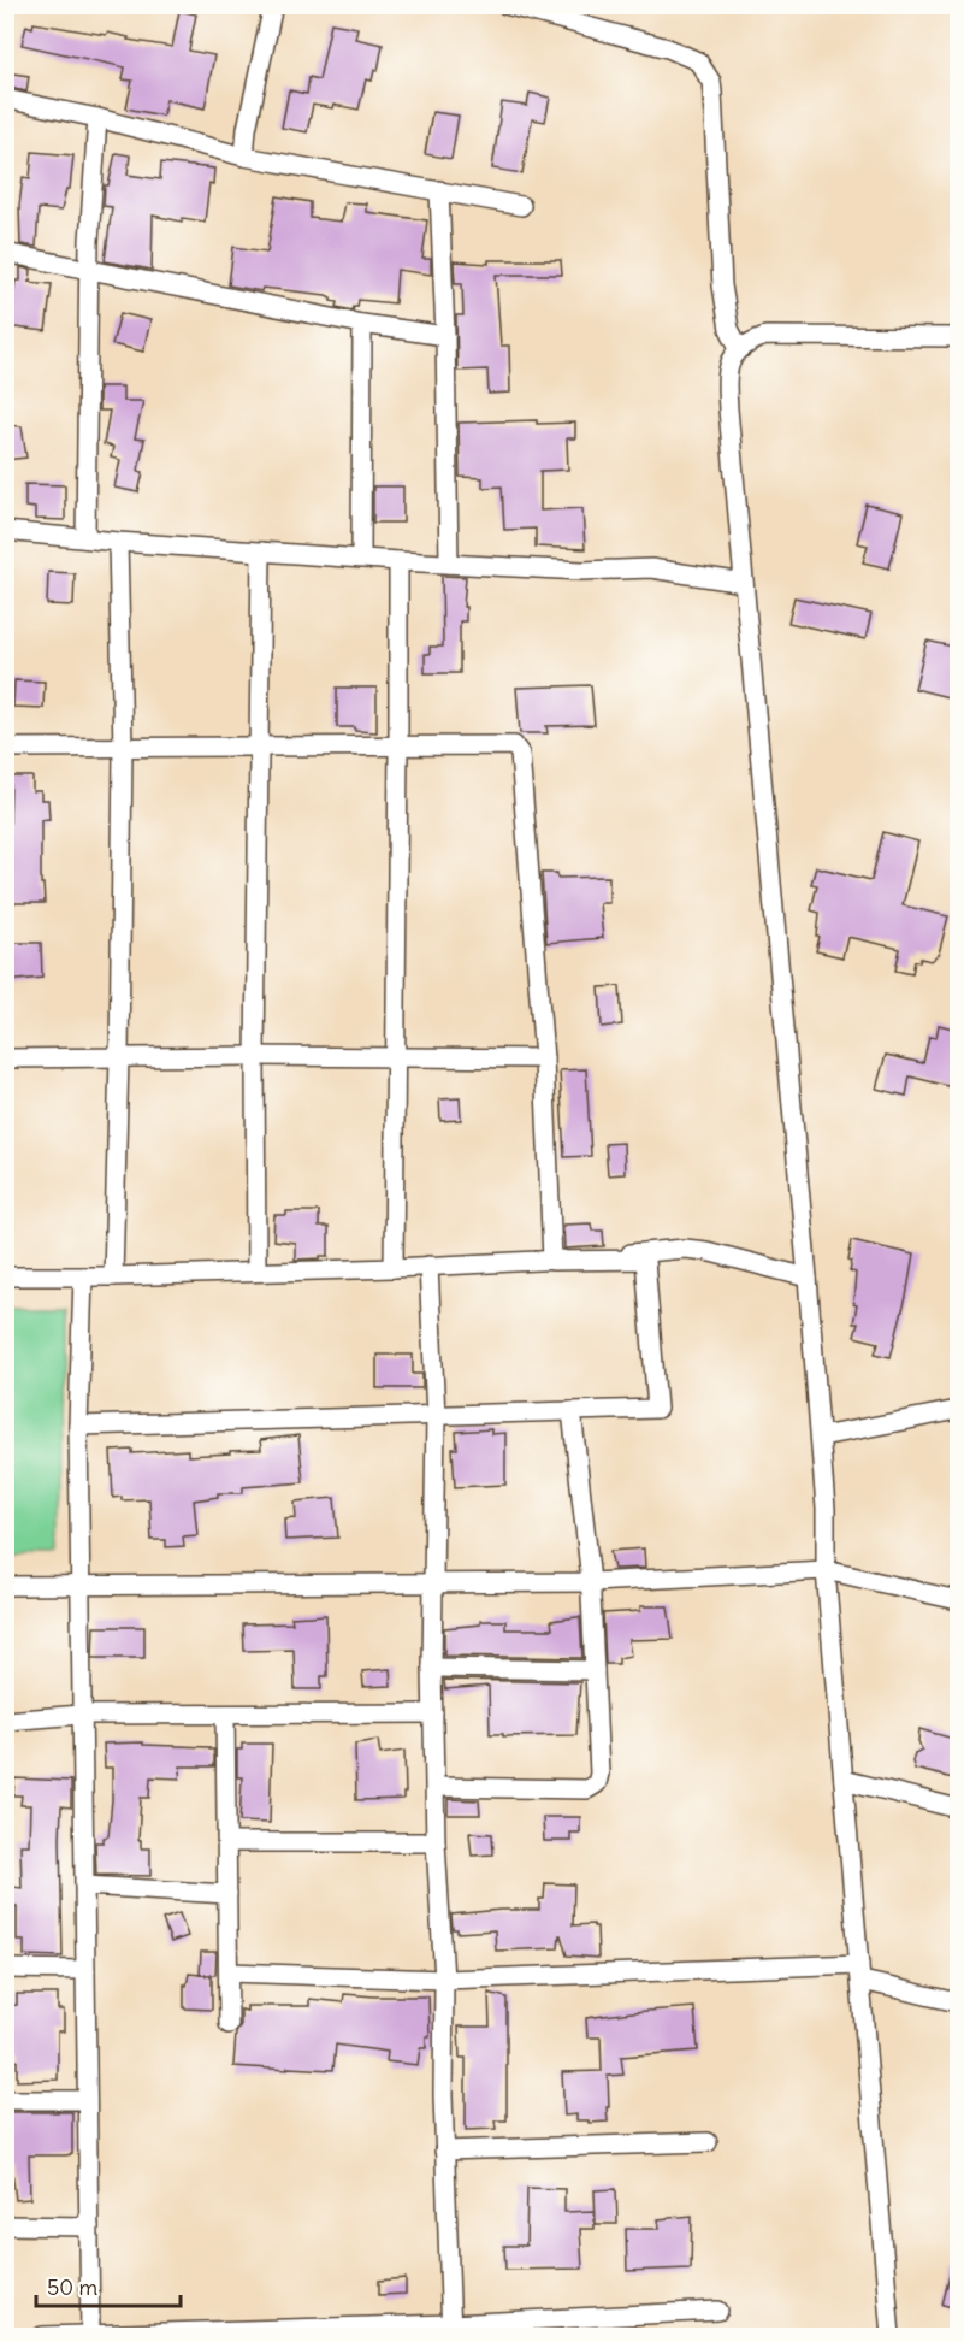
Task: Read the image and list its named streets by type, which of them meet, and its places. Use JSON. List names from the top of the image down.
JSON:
{
  "scale_bar": "50 m"
}
